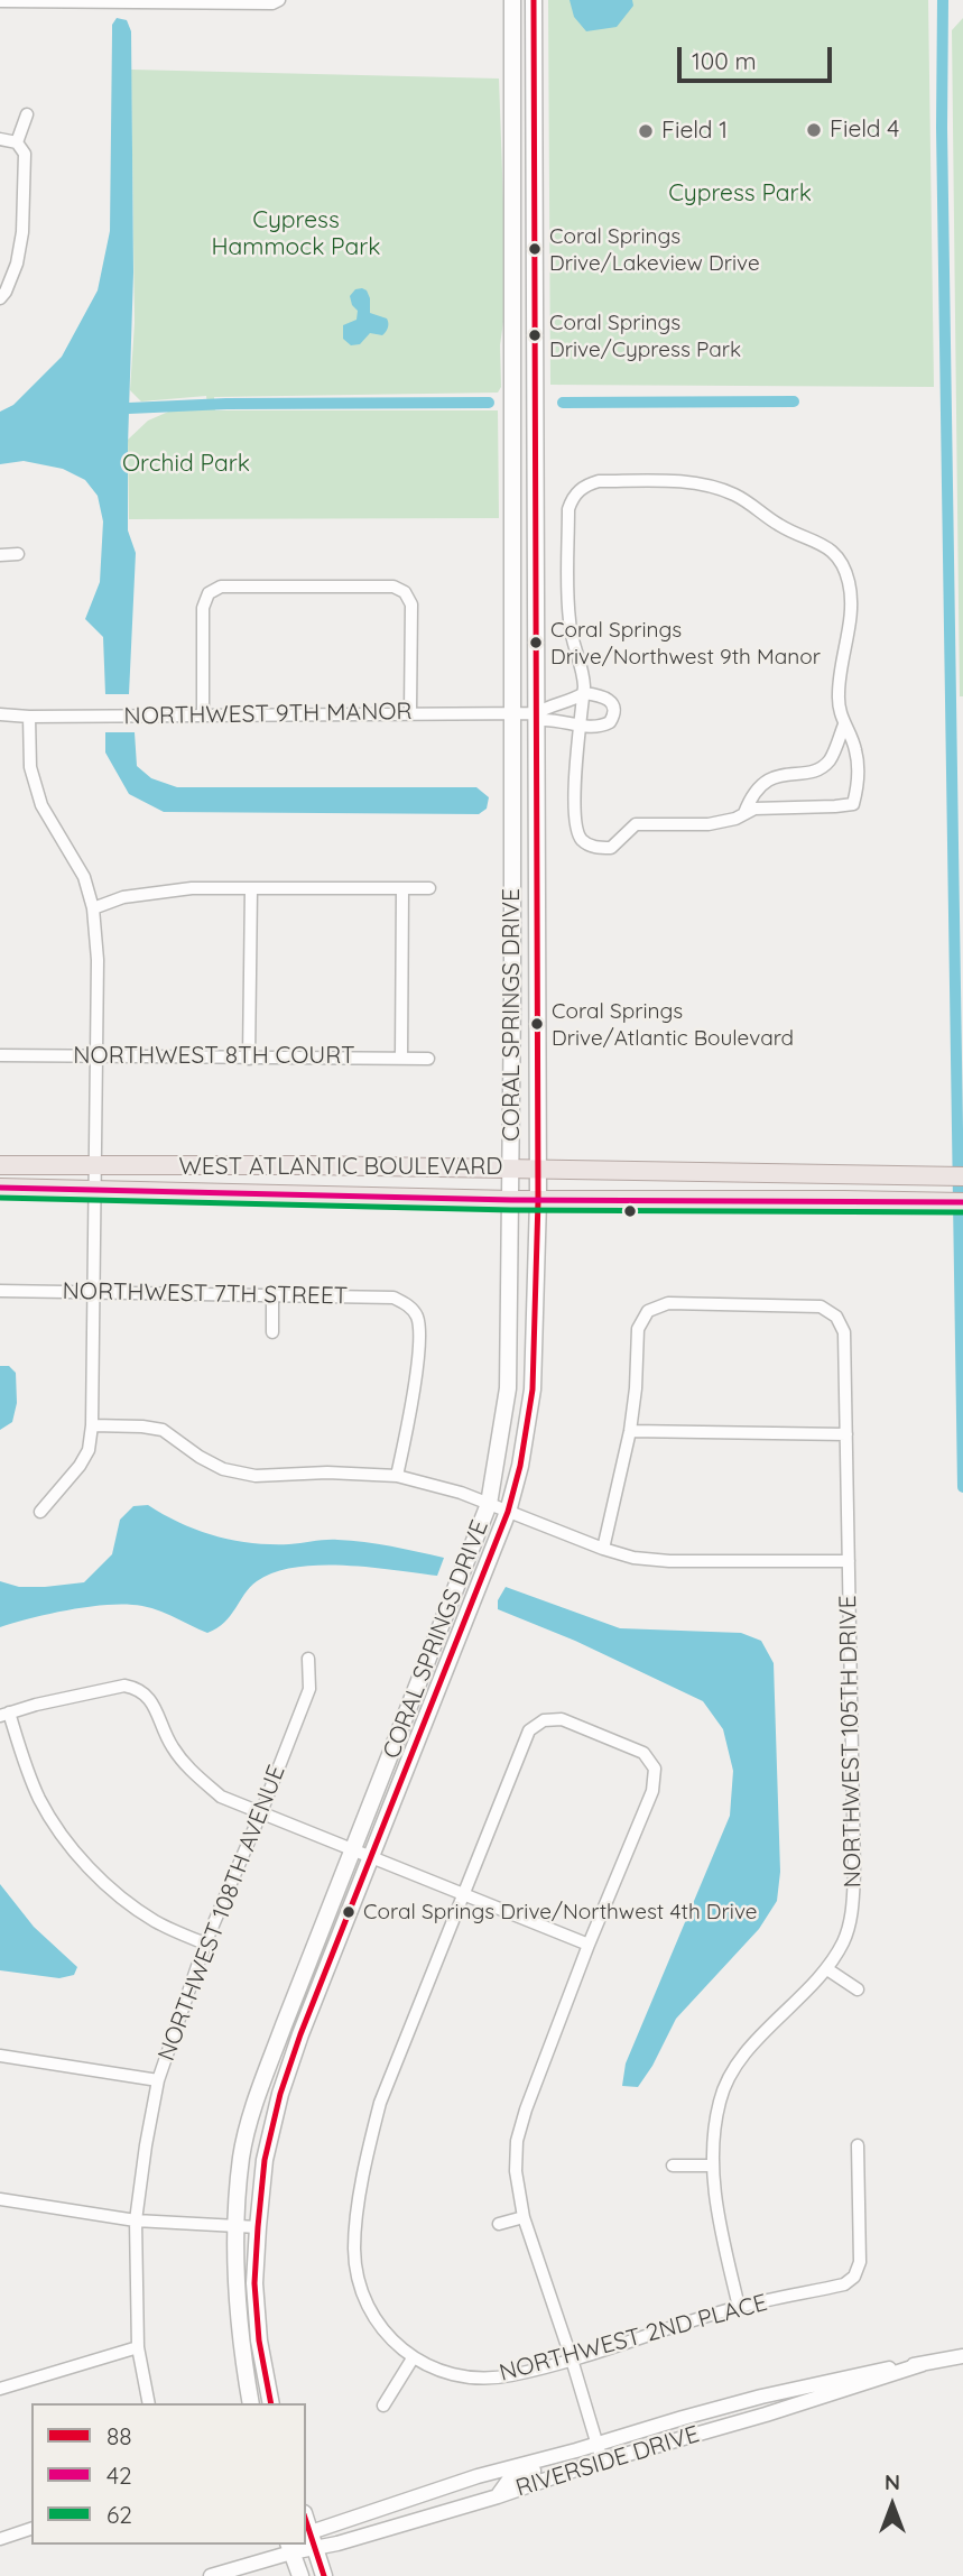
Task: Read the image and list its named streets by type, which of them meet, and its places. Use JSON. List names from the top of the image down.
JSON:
{
  "streets": {
    "main road": ["CORAL SPRINGS DRIVE", "WEST ATLANTIC BOULEVARD"],
    "street": [
      "NORTHWEST 9TH MANOR",
      "NORTHWEST 8TH COURT",
      "NORTHWEST 7TH STREET",
      "NORTHWEST 105TH DRIVE",
      "NORTHWEST 108TH AVENUE",
      "NORTHWEST 2ND PLACE",
      "RIVERSIDE DRIVE"
    ]
  },
  "crossings": [
    ["NORTHWEST 9TH MANOR", "CORAL SPRINGS DRIVE"],
    ["CORAL SPRINGS DRIVE", "WEST ATLANTIC BOULEVARD"],
    ["NORTHWEST 105TH DRIVE", "NORTHWEST 2ND PLACE"]
  ],
  "parks": ["Cypress Park", "Cypress Hammock Park", "Orchid Park"],
  "places": [
    "Field 4",
    "Field 1",
    "Coral Springs Drive/Lakeview Drive",
    "Coral Springs Drive/Cypress Park",
    "Coral Springs Drive/Northwest 9th Manor",
    "Coral Springs Drive/Atlantic Boulevard",
    "Coral Springs Drive/Northwest 4th Drive"
  ],
  "lines": ["transit line 88", "transit line 42", "transit line 62"],
  "legend": ["88", "42", "62"],
  "scale_bar": "100 m",
  "north": "top"
}
